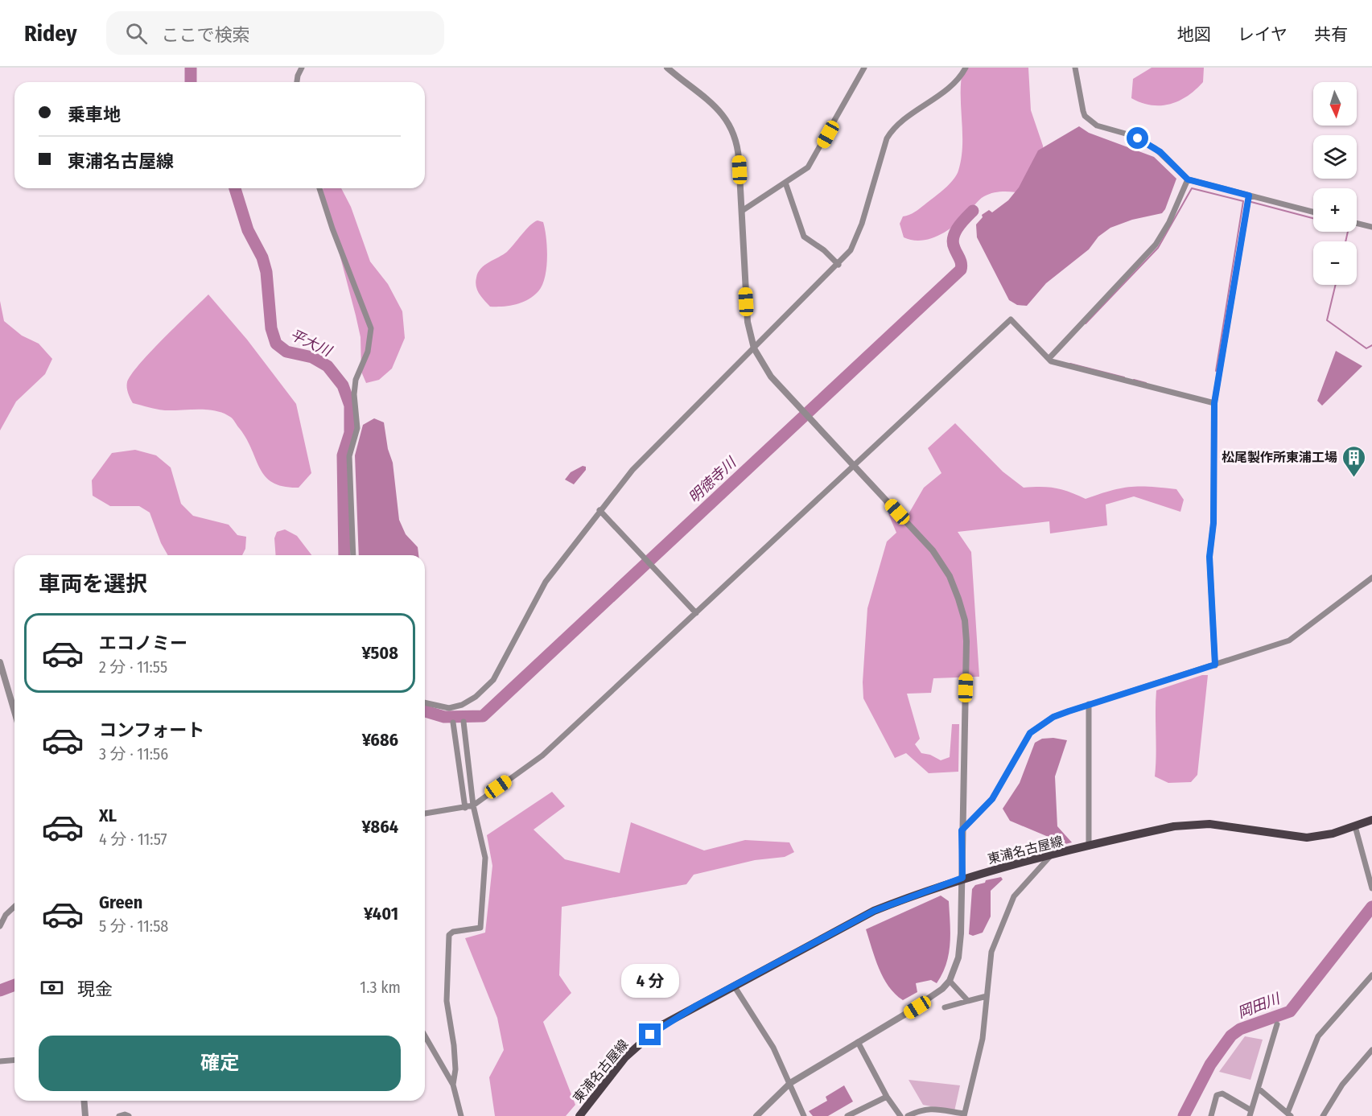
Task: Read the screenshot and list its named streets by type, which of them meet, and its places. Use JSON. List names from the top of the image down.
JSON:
{
  "streets": {
    "main road": ["東浦名古屋線"]
  },
  "water": ["平大川", "明徳寺川", "岡田川"],
  "places": {
    "building": ["松尾製作所東浦工場"]
  },
  "north": "bottom",
  "page": {
    "header": "Ridey",
    "search": "ここで検索",
    "nav": ["地図", "レイヤ", "共有"],
    "map_buttons": ["+", "−"],
    "banner": ["乗車地", "東浦名古屋線"],
    "heading": "車両を選択",
    "list": [
      {
        "name": "エコノミー",
        "note": "2 分 · 11:55",
        "value": "¥508"
      },
      {
        "name": "コンフォート",
        "note": "3 分 · 11:56",
        "value": "¥686"
      },
      {
        "name": "XL",
        "note": "4 分 · 11:57",
        "value": "¥864"
      },
      {
        "name": "Green",
        "note": "5 分 · 11:58",
        "value": "¥401"
      }
    ],
    "pay": ["現金", "1.3 km"],
    "bubble": "4 分",
    "buttons": "確定"
  }
}
